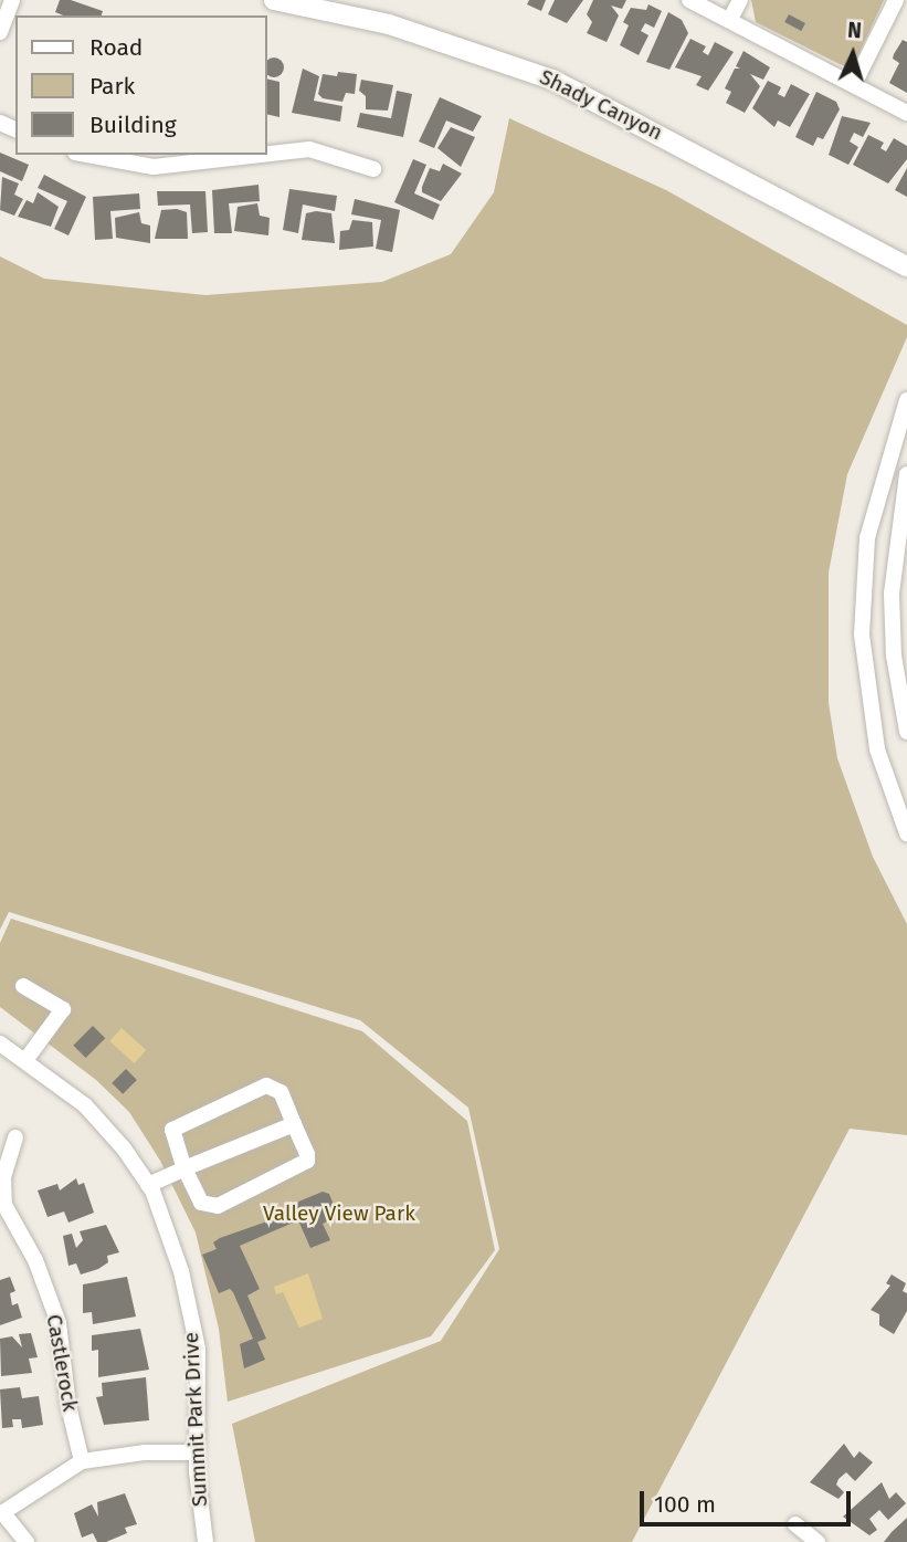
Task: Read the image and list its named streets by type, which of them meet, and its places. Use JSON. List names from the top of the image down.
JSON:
{
  "streets": {
    "main road": ["Shady Canyon"],
    "street": ["Castlerock", "Summit Park Drive"]
  },
  "parks": ["Valley View Park"],
  "legend": ["Road", "Park", "Building"],
  "scale_bar": "100 m",
  "north": "top"
}
